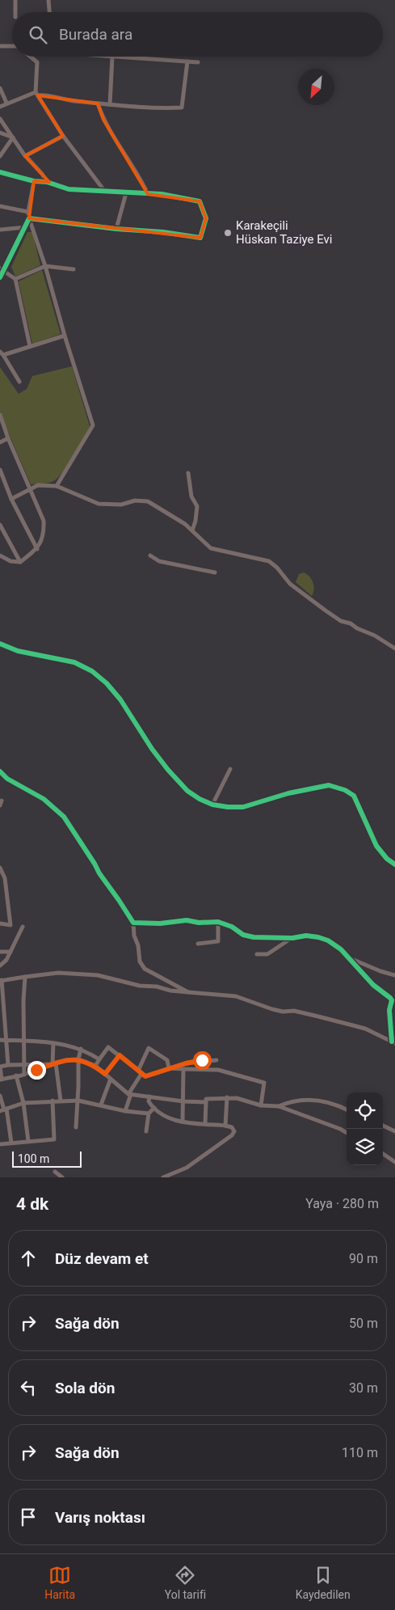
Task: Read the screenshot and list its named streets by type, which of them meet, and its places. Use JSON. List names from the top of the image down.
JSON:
{
  "places": ["Karakeçili Hüskan Taziye Evi"],
  "scale_bar": "100 m",
  "north": "bottom left",
  "page": {
    "search": "Burada ara",
    "scale": "100 m",
    "heading": ["4 dk", "Yaya · 280 m"],
    "list": [
      ["Düz devam et", "90 m"],
      ["Sağa dön", "50 m"],
      ["Sola dön", "30 m"],
      ["Sağa dön", "110 m"],
      "Varış noktası"
    ],
    "nav": ["Harita", "Yol tarifi", "Kaydedilen"]
  }
}
